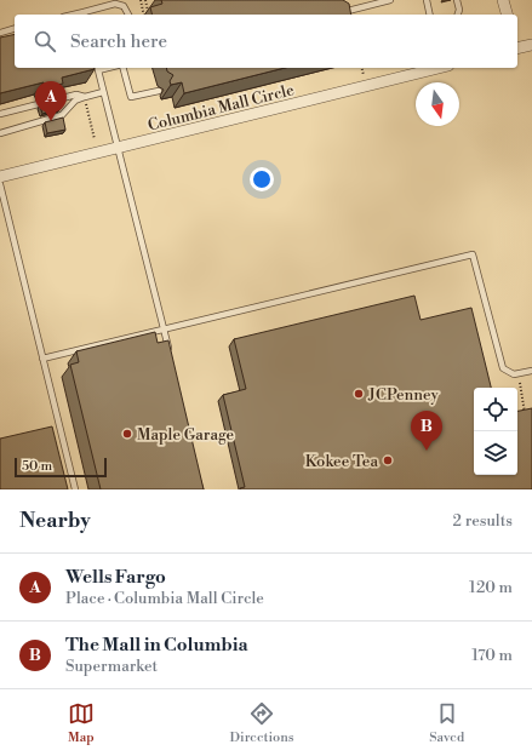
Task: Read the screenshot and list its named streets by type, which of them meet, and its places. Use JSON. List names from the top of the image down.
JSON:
{
  "streets": {
    "street": ["Columbia Mall Circle"]
  },
  "places": ["JCPenney", "Maple Garage", "Kokee Tea"],
  "scale_bar": "50 m",
  "north": "bottom",
  "page": {
    "search": "Search here",
    "pins": ["A", "B"],
    "scale": "50 m",
    "heading": ["Nearby", "2 results"],
    "list": [
      {
        "mark": "A",
        "name": "Wells Fargo",
        "note": "Place · Columbia Mall Circle",
        "value": "120 m"
      },
      {
        "mark": "B",
        "name": "The Mall in Columbia",
        "note": "Supermarket",
        "value": "170 m"
      }
    ],
    "nav": ["Map", "Directions", "Saved"]
  }
}
